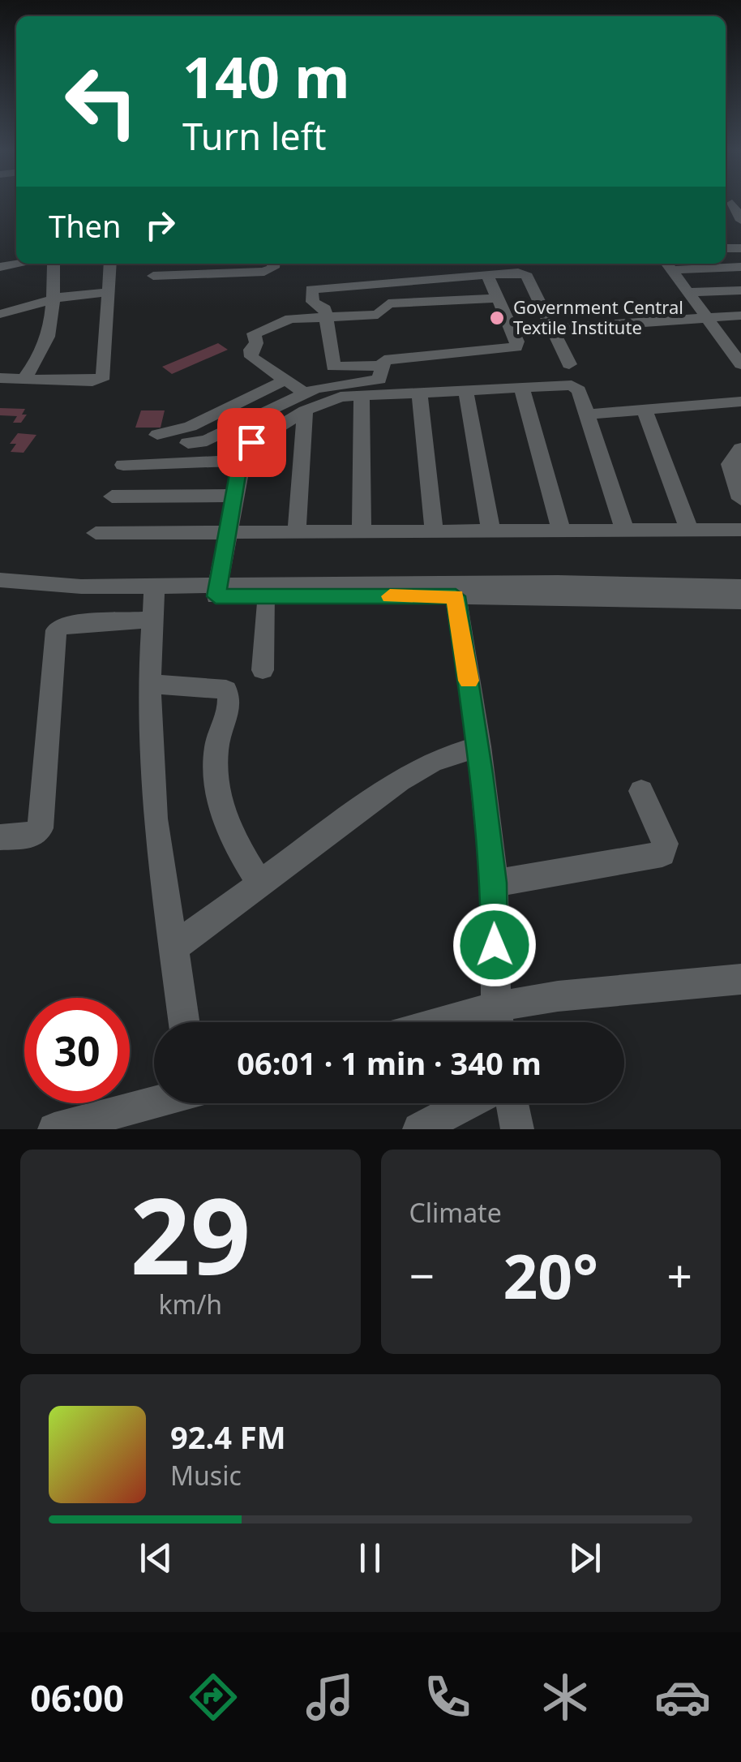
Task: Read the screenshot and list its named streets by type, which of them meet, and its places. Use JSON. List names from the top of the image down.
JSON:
{
  "places": ["Government Central Textile Institute"],
  "page": {
    "turn": ["140 m", "Turn left"],
    "then": "Then",
    "limit": "30",
    "trip": "06:01 · 1 min · 340 m",
    "tile": [
      ["29", "km/h"],
      "Climate"
    ],
    "heat": ["−", "20°", "+"],
    "song": ["92.4 FM", "Music"],
    "tabs": "06:00"
  }
}
